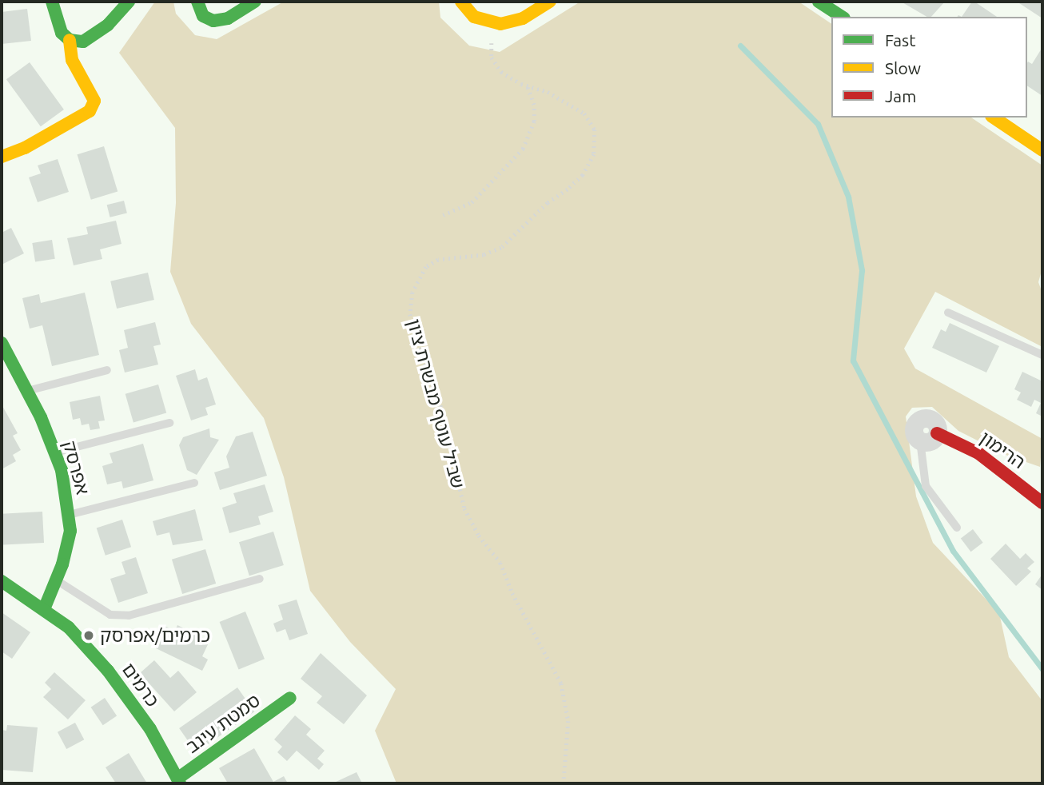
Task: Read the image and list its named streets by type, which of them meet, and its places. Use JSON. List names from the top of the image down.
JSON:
{
  "streets": {
    "street": [
      "הרימון",
      "אפרסק",
      "כרמים",
      "סמטת עינב"
    ],
    "path": ["שביל עוטף מבשרת ציון"]
  },
  "crossings": [
    ["אפרסק", "כרמים"],
    ["כרמים", "סמטת עינב"]
  ],
  "places": ["כרמים/אפרסק"],
  "legend": ["Fast", "Slow", "Jam"]
}
